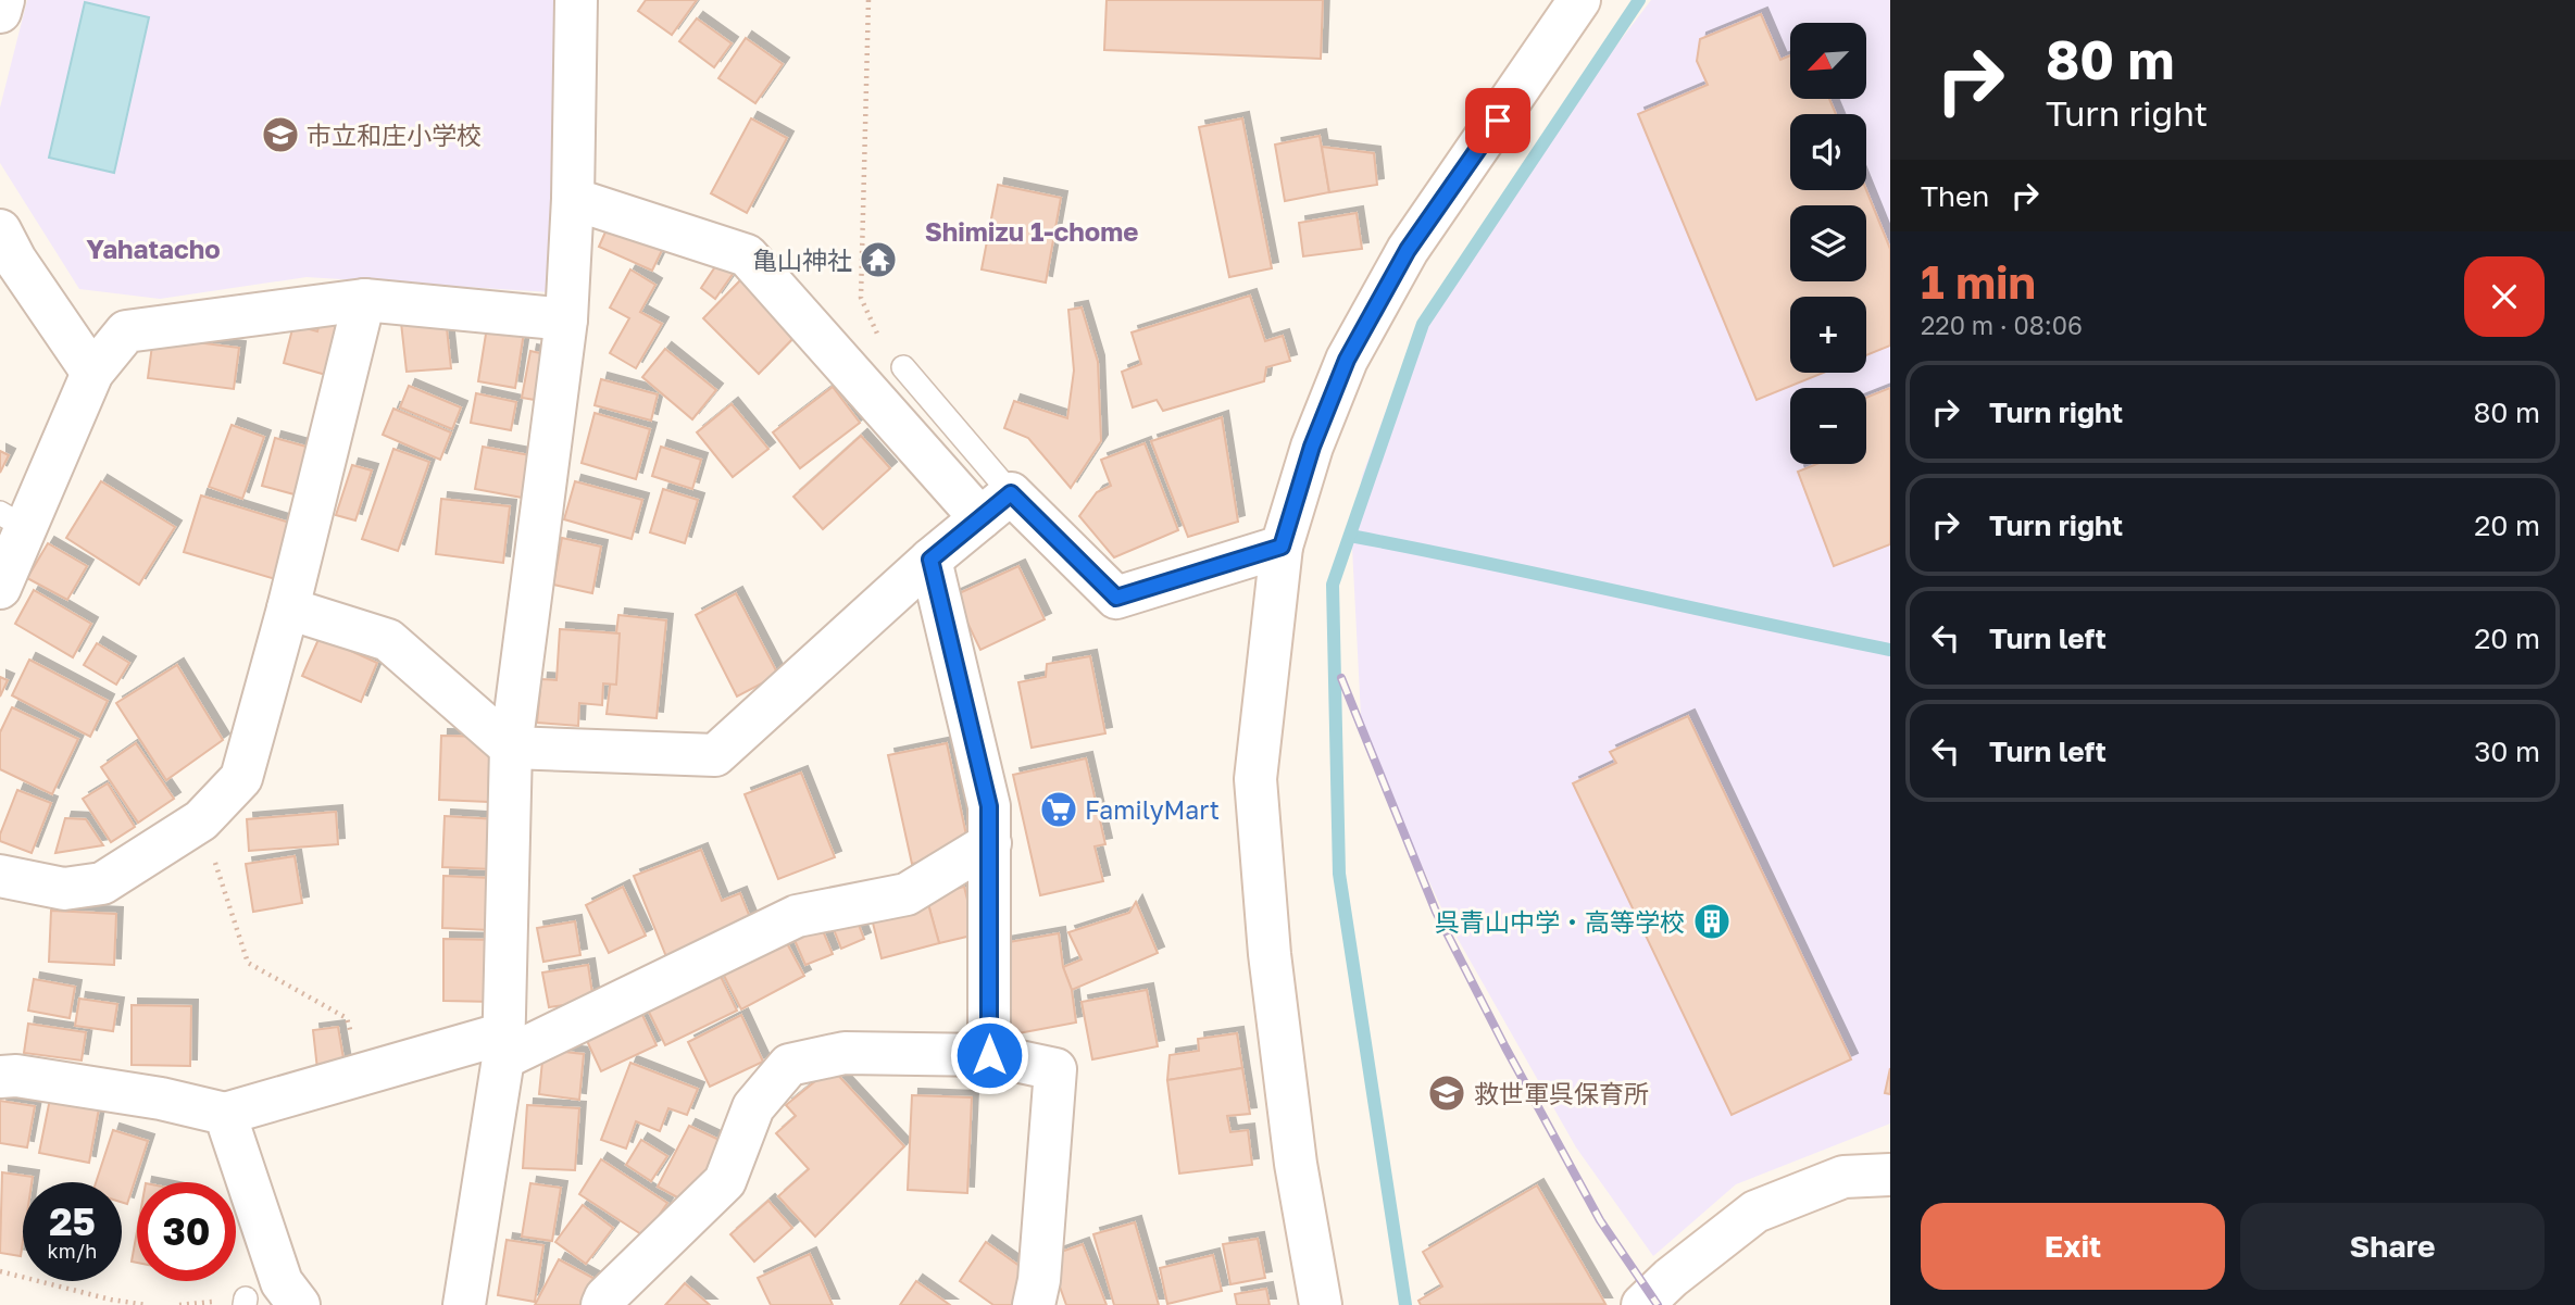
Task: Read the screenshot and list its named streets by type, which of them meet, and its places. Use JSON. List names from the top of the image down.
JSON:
{
  "districts": ["Shimizu 1-chome", "Yahatacho"],
  "places": {
    "school or university": ["市立和庄小学校", "救世軍呉保育所"],
    "temple": ["亀山神社"],
    "supermarket": ["FamilyMart"],
    "building": ["呉青山中学・高等学校"]
  },
  "north": "bottom left",
  "page": {
    "turn": ["80 m", "Turn right"],
    "map_buttons": ["+", "−"],
    "then": "Then",
    "heading": ["1 min", "220 m · 08:06"],
    "list": [
      {
        "name": "Turn right",
        "value": "80 m"
      },
      {
        "name": "Turn right",
        "value": "20 m"
      },
      {
        "name": "Turn left",
        "value": "20 m"
      },
      {
        "name": "Turn left",
        "value": "30 m"
      }
    ],
    "speed": "25 km/h",
    "limit": "30",
    "buttons": ["Exit", "Share"]
  }
}
